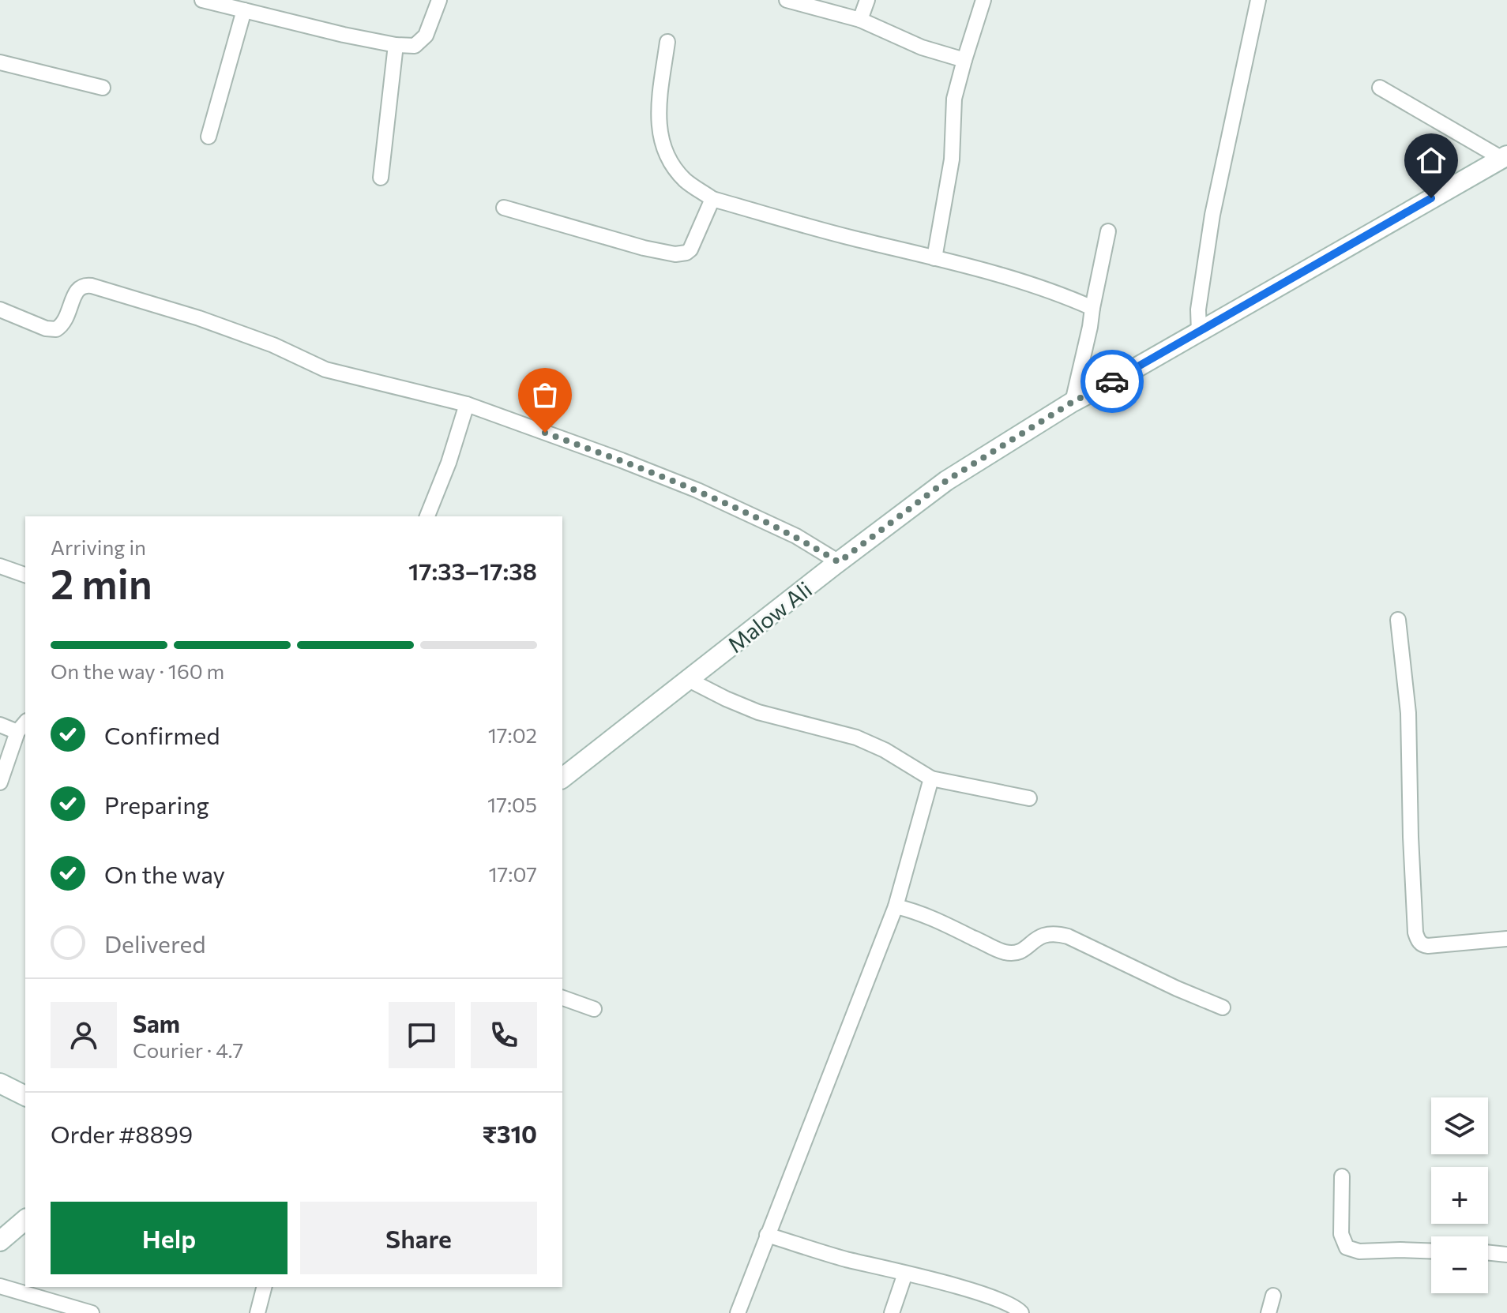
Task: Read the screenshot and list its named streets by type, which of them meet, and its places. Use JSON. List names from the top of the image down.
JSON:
{
  "streets": {
    "street": ["Malow Ali"]
  },
  "page": {
    "heading": ["2 min", "Arriving in", "17:33–17:38"],
    "panel": [
      "Sam",
      "Courier · 4.7",
      "Order #8899",
      "₹310"
    ],
    "bar": "On the way · 160 m",
    "list": [
      ["Confirmed", "17:02"],
      ["Preparing", "17:05"],
      ["On the way", "17:07"],
      "Delivered"
    ],
    "map_buttons": ["+", "−"],
    "buttons": ["Help", "Share"]
  }
}
